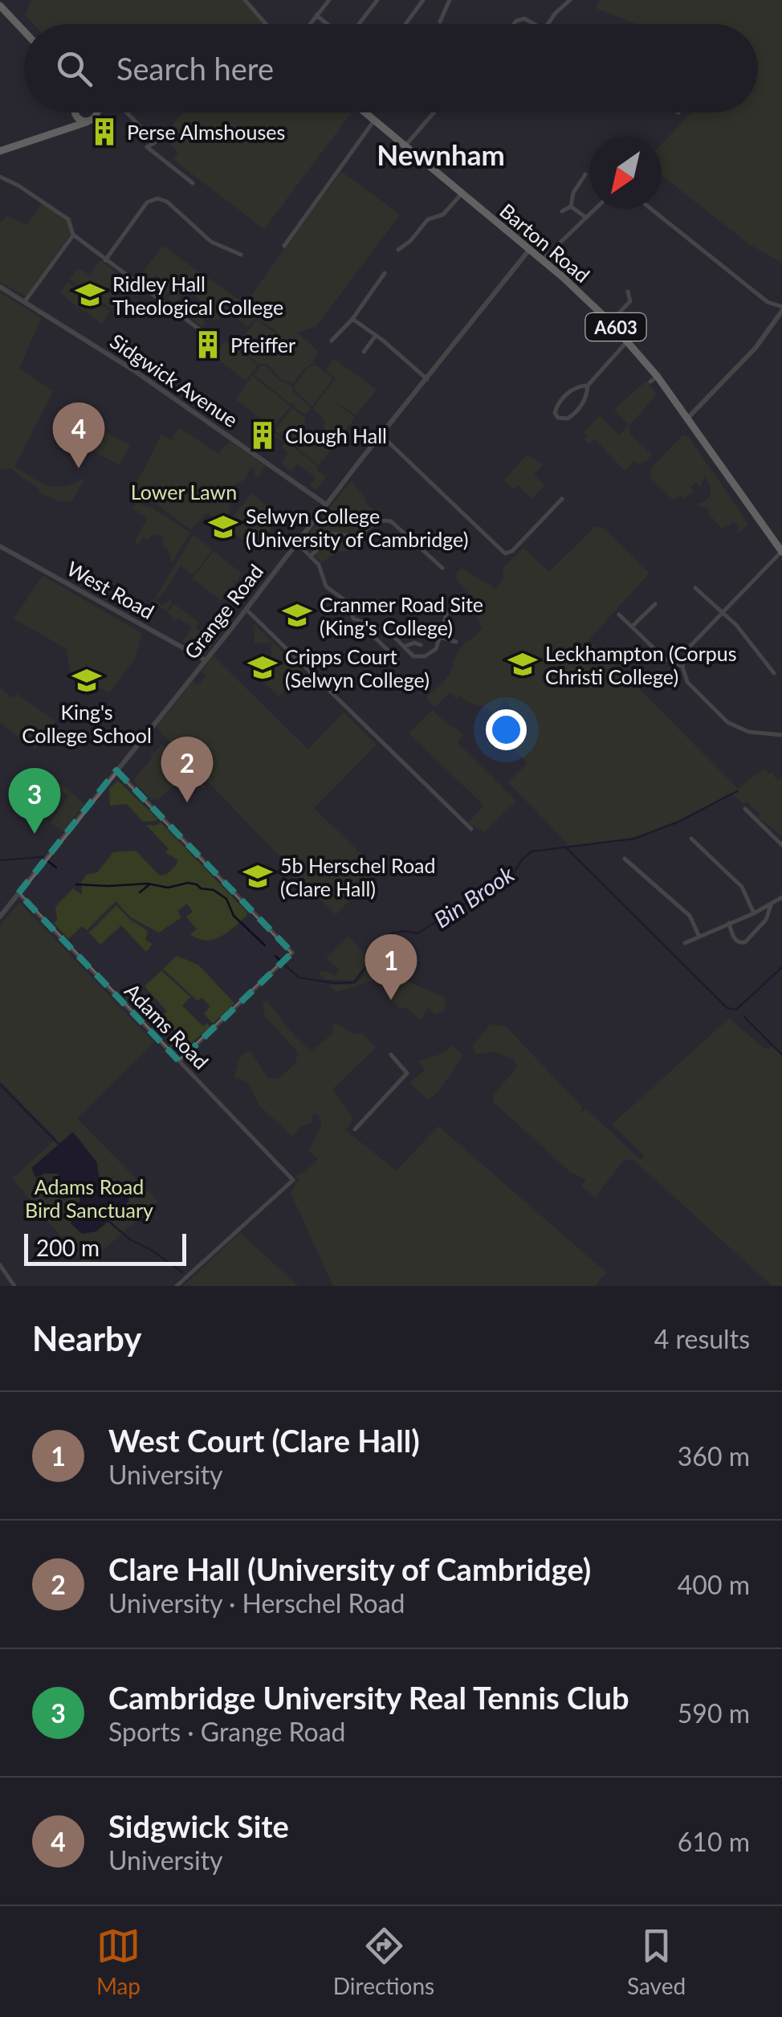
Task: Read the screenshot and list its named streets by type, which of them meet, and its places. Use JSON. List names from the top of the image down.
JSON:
{
  "streets": {
    "main road": ["Barton Road", "A603"],
    "street": [
      "Sidgwick Avenue",
      "West Road",
      "Grange Road",
      "Adams Road"
    ]
  },
  "crossings": [
    ["Barton Road", "Grange Road"],
    ["Sidgwick Avenue", "Grange Road"],
    ["West Road", "Grange Road"],
    ["Grange Road", "Adams Road"]
  ],
  "districts": ["Newnham"],
  "water": ["Bin Brook"],
  "parks": ["Lower Lawn", "Adams Road Bird Sanctuary"],
  "places": {
    "building": ["Perse Almshouses", "Pfeiffer", "Clough Hall"],
    "school or university": [
      "Ridley Hall Theological College",
      "Selwyn College (University of Cambridge)",
      "Cranmer Road Site (King's College)",
      "Leckhampton (Corpus Christi College)",
      "Cripps Court (Selwyn College)",
      "King's College School",
      "5b Herschel Road (Clare Hall)"
    ]
  },
  "scale_bar": "200 m",
  "north": "bottom left",
  "page": {
    "search": "Search here",
    "pins": [
      "4",
      "2",
      "3",
      "1"
    ],
    "scale": "200 m",
    "heading": ["Nearby", "4 results"],
    "list": [
      {
        "mark": "1",
        "name": "West Court (Clare Hall)",
        "note": "University",
        "value": "360 m"
      },
      {
        "mark": "2",
        "name": "Clare Hall (University of Cambridge)",
        "note": "University · Herschel Road",
        "value": "400 m"
      },
      {
        "mark": "3",
        "name": "Cambridge University Real Tennis Club",
        "note": "Sports · Grange Road",
        "value": "590 m"
      },
      {
        "mark": "4",
        "name": "Sidgwick Site",
        "note": "University",
        "value": "610 m"
      }
    ],
    "nav": ["Map", "Directions", "Saved"]
  }
}
